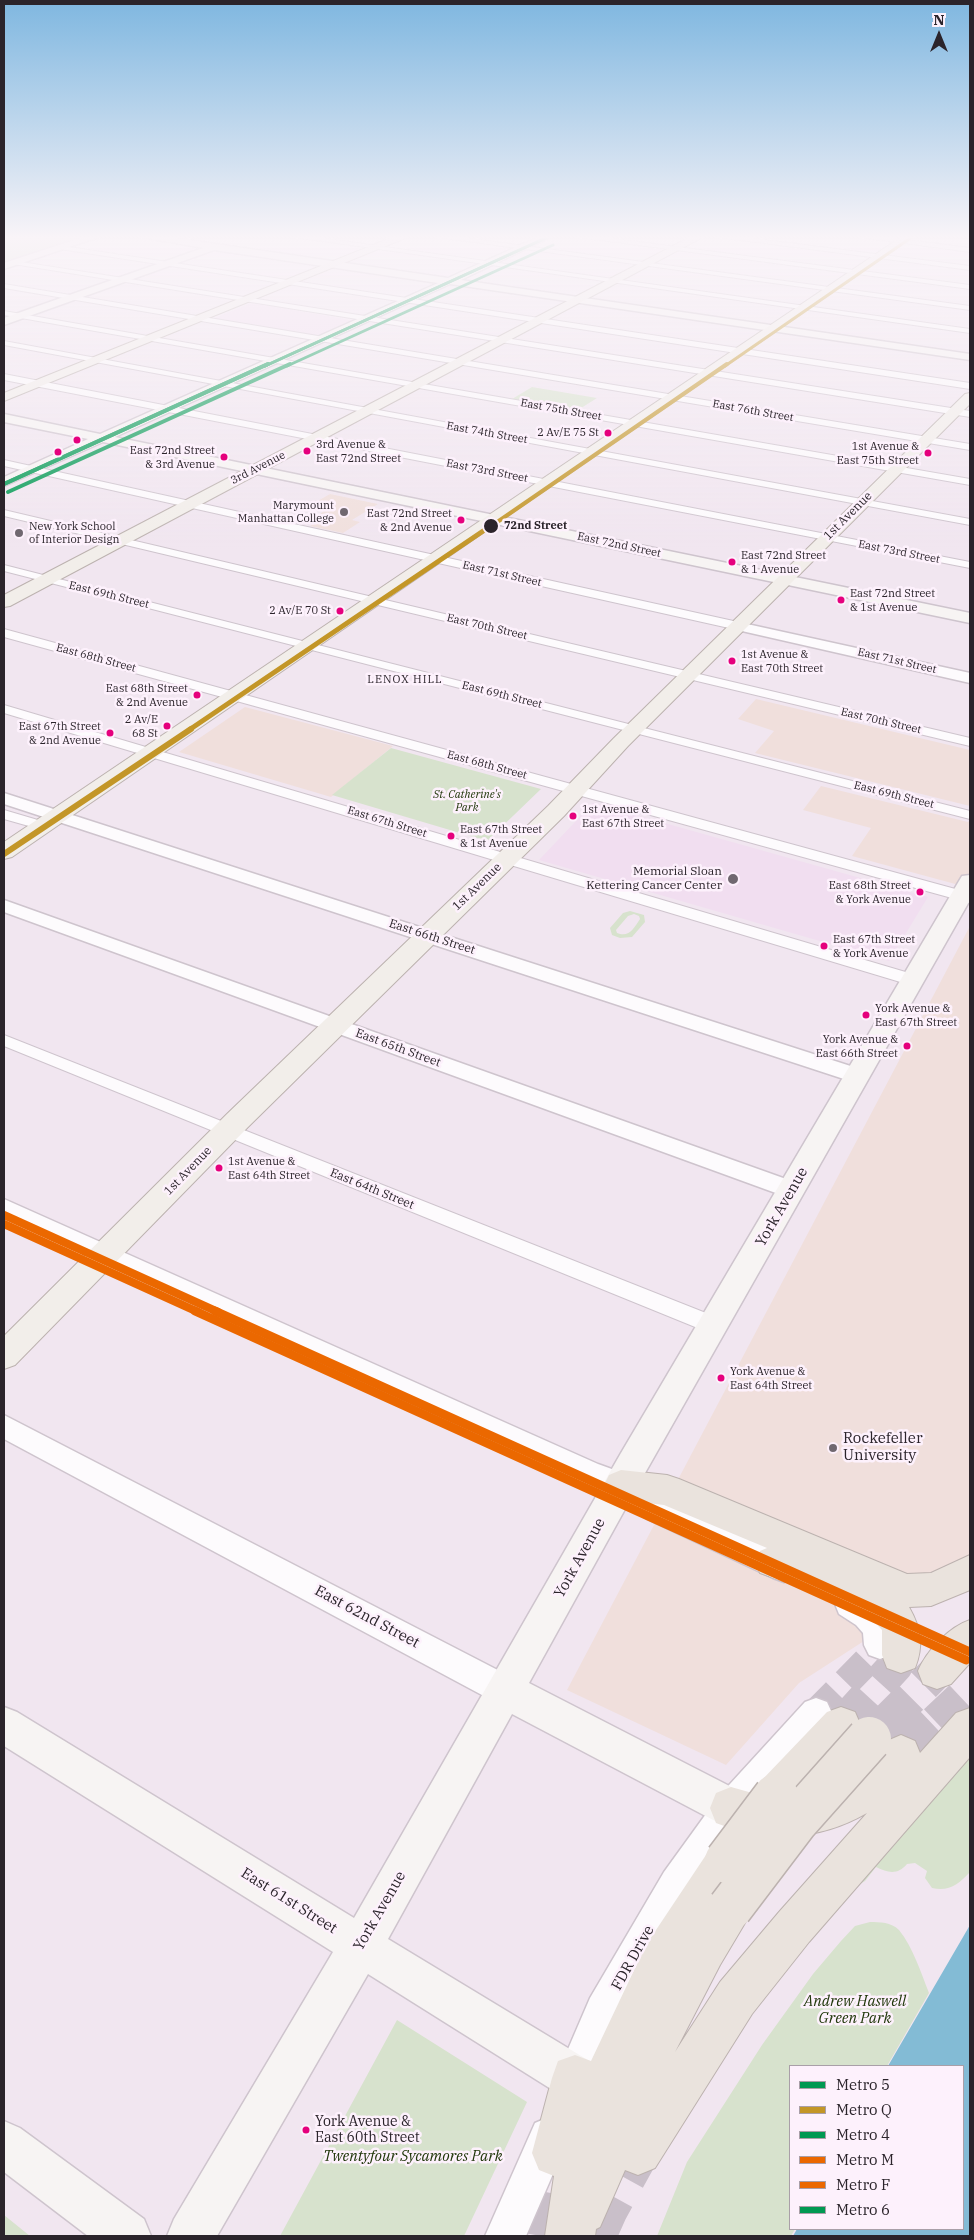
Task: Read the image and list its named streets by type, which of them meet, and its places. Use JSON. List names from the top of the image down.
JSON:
{
  "streets": {
    "main road": [
      "3rd Avenue",
      "1st Avenue",
      "East 72nd Street",
      "York Avenue",
      "East 62nd Street",
      "East 61st Street"
    ],
    "street": [
      "East 75th Street",
      "East 76th Street",
      "East 74th Street",
      "East 73rd Street",
      "East 71st Street",
      "East 69th Street",
      "East 70th Street",
      "East 68th Street",
      "East 67th Street",
      "East 66th Street",
      "East 65th Street",
      "East 64th Street",
      "FDR Drive"
    ]
  },
  "crossings": [
    ["East 75th Street", "3rd Avenue"],
    ["East 75th Street", "1st Avenue"],
    ["East 76th Street", "3rd Avenue"],
    ["East 76th Street", "1st Avenue"],
    ["East 74th Street", "3rd Avenue"],
    ["East 74th Street", "1st Avenue"],
    ["3rd Avenue", "East 73rd Street"],
    ["3rd Avenue", "East 72nd Street"],
    ["3rd Avenue", "East 71st Street"],
    ["3rd Avenue", "East 69th Street"],
    ["3rd Avenue", "East 70th Street"],
    ["East 73rd Street", "1st Avenue"],
    ["1st Avenue", "East 72nd Street"],
    ["1st Avenue", "East 71st Street"],
    ["1st Avenue", "East 69th Street"],
    ["1st Avenue", "East 70th Street"],
    ["1st Avenue", "East 68th Street"],
    ["1st Avenue", "East 67th Street"],
    ["1st Avenue", "East 66th Street"],
    ["1st Avenue", "East 65th Street"],
    ["1st Avenue", "East 64th Street"],
    ["East 68th Street", "York Avenue"],
    ["East 67th Street", "York Avenue"],
    ["East 66th Street", "York Avenue"],
    ["East 65th Street", "York Avenue"],
    ["East 64th Street", "York Avenue"],
    ["York Avenue", "East 62nd Street"],
    ["York Avenue", "East 61st Street"],
    ["East 62nd Street", "FDR Drive"],
    ["East 61st Street", "FDR Drive"]
  ],
  "districts": ["LENOX HILL"],
  "parks": ["St. Catherine's Park", "Andrew Haswell Green Park", "Twentyfour Sycamores Park"],
  "places": [
    "2 Av/E 75 St",
    "3rd Avenue & East 72nd Street",
    "1st Avenue & East 75th Street",
    "East 72nd Street & 3rd Avenue",
    "Marymount Manhattan College",
    "East 72nd Street & 2nd Avenue",
    "72nd Street",
    "New York School of Interior Design",
    "East 72nd Street & 1 Avenue",
    "East 72nd Street & 1st Avenue",
    "2 Av/E 70 St",
    "1st Avenue & East 70th Street",
    "East 68th Street & 2nd Avenue",
    "2 Av/E 68 St",
    "East 67th Street & 2nd Avenue",
    "1st Avenue & East 67th Street",
    "East 67th Street & 1st Avenue",
    "Memorial Sloan Kettering Cancer Center",
    "East 68th Street & York Avenue",
    "East 67th Street & York Avenue",
    "York Avenue & East 67th Street",
    "York Avenue & East 66th Street",
    "1st Avenue & East 64th Street",
    "York Avenue & East 64th Street",
    "Rockefeller University",
    "York Avenue & East 60th Street"
  ],
  "lines": [
    "metro line 5",
    "metro line Q",
    "metro line 4",
    "metro line 6",
    "metro line M",
    "metro line F"
  ],
  "legend": [
    "Metro 5",
    "Metro Q",
    "Metro 4",
    "Metro M",
    "Metro F",
    "Metro 6"
  ],
  "north": "top"
}
